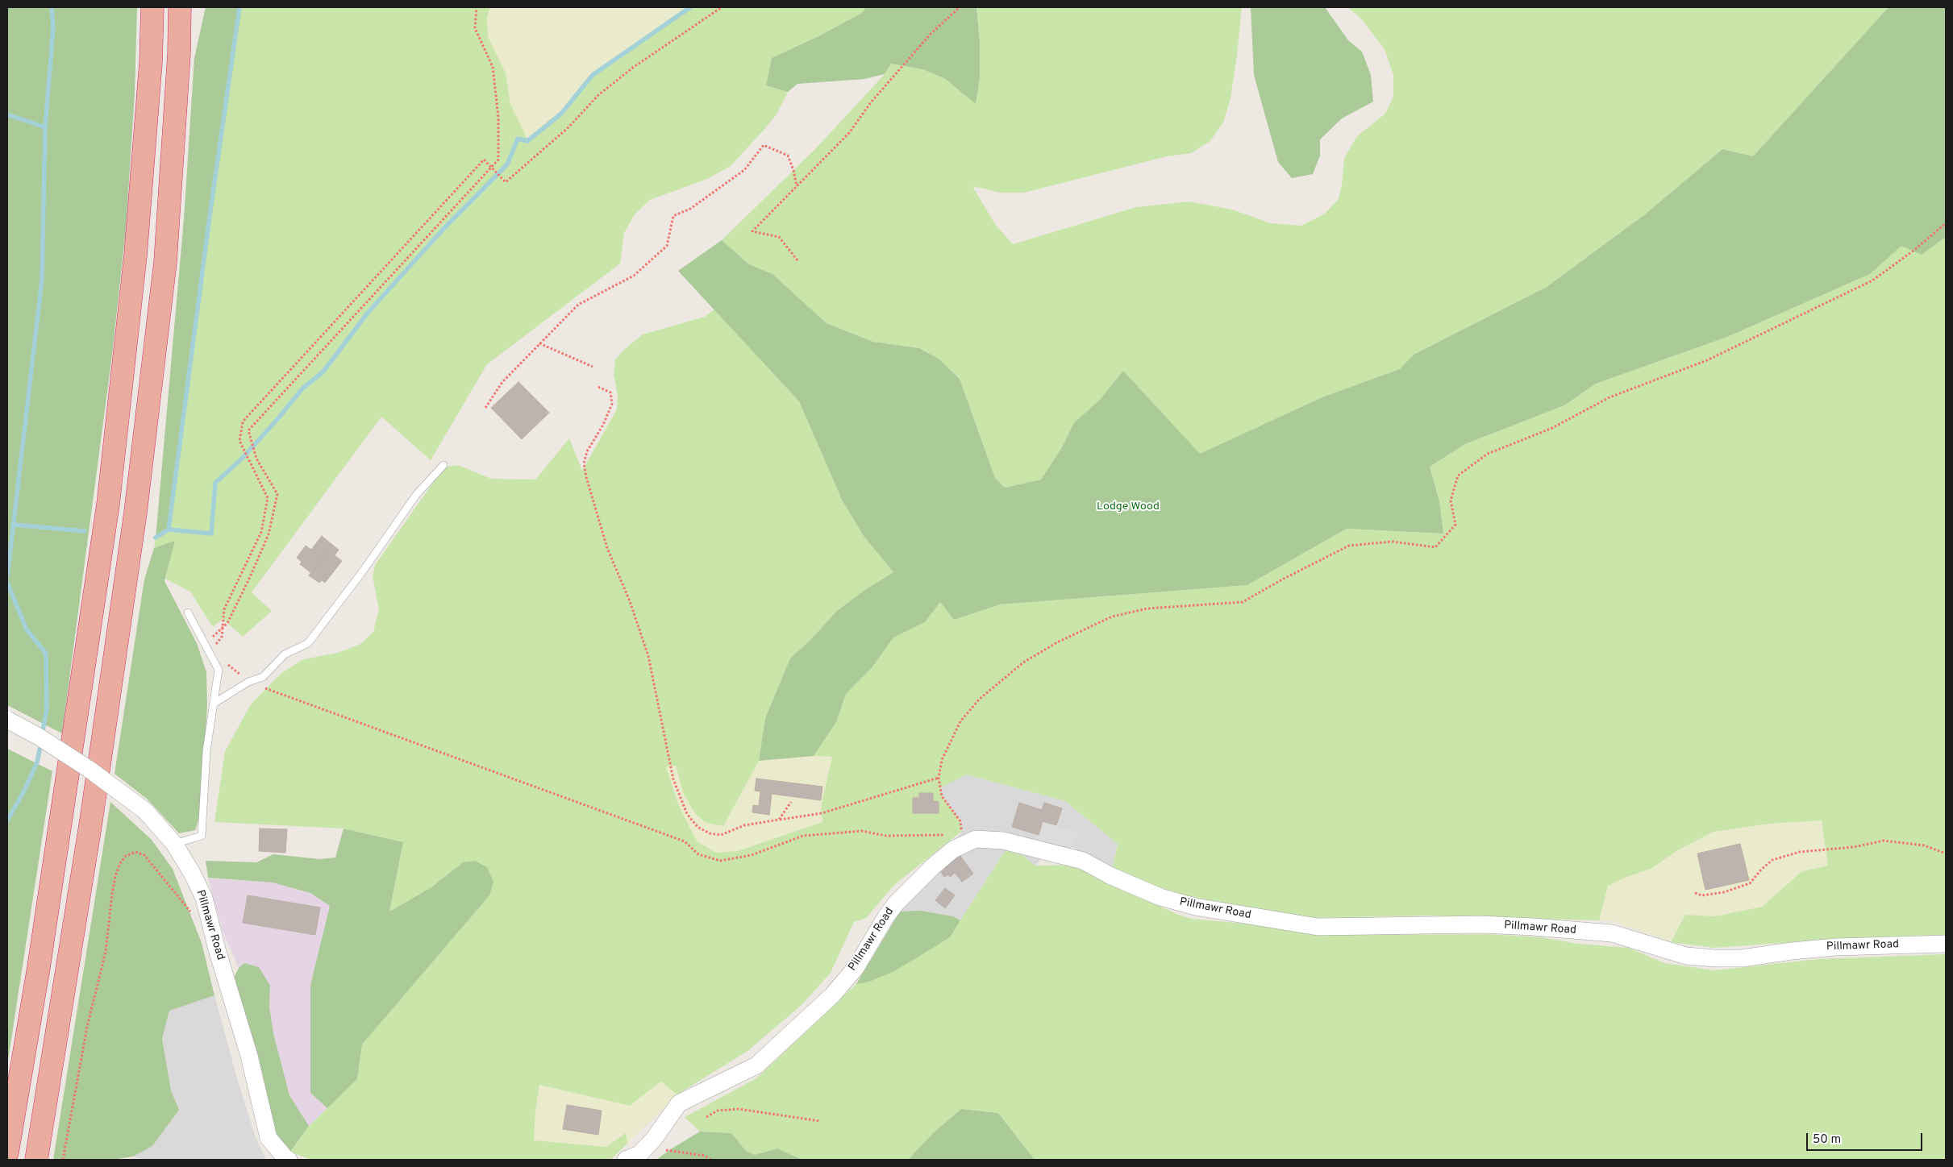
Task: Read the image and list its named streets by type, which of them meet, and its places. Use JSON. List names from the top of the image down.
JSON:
{
  "streets": {
    "street": ["Pillmawr Road"]
  },
  "parks": ["Lodge Wood"],
  "scale_bar": "50 m"
}
